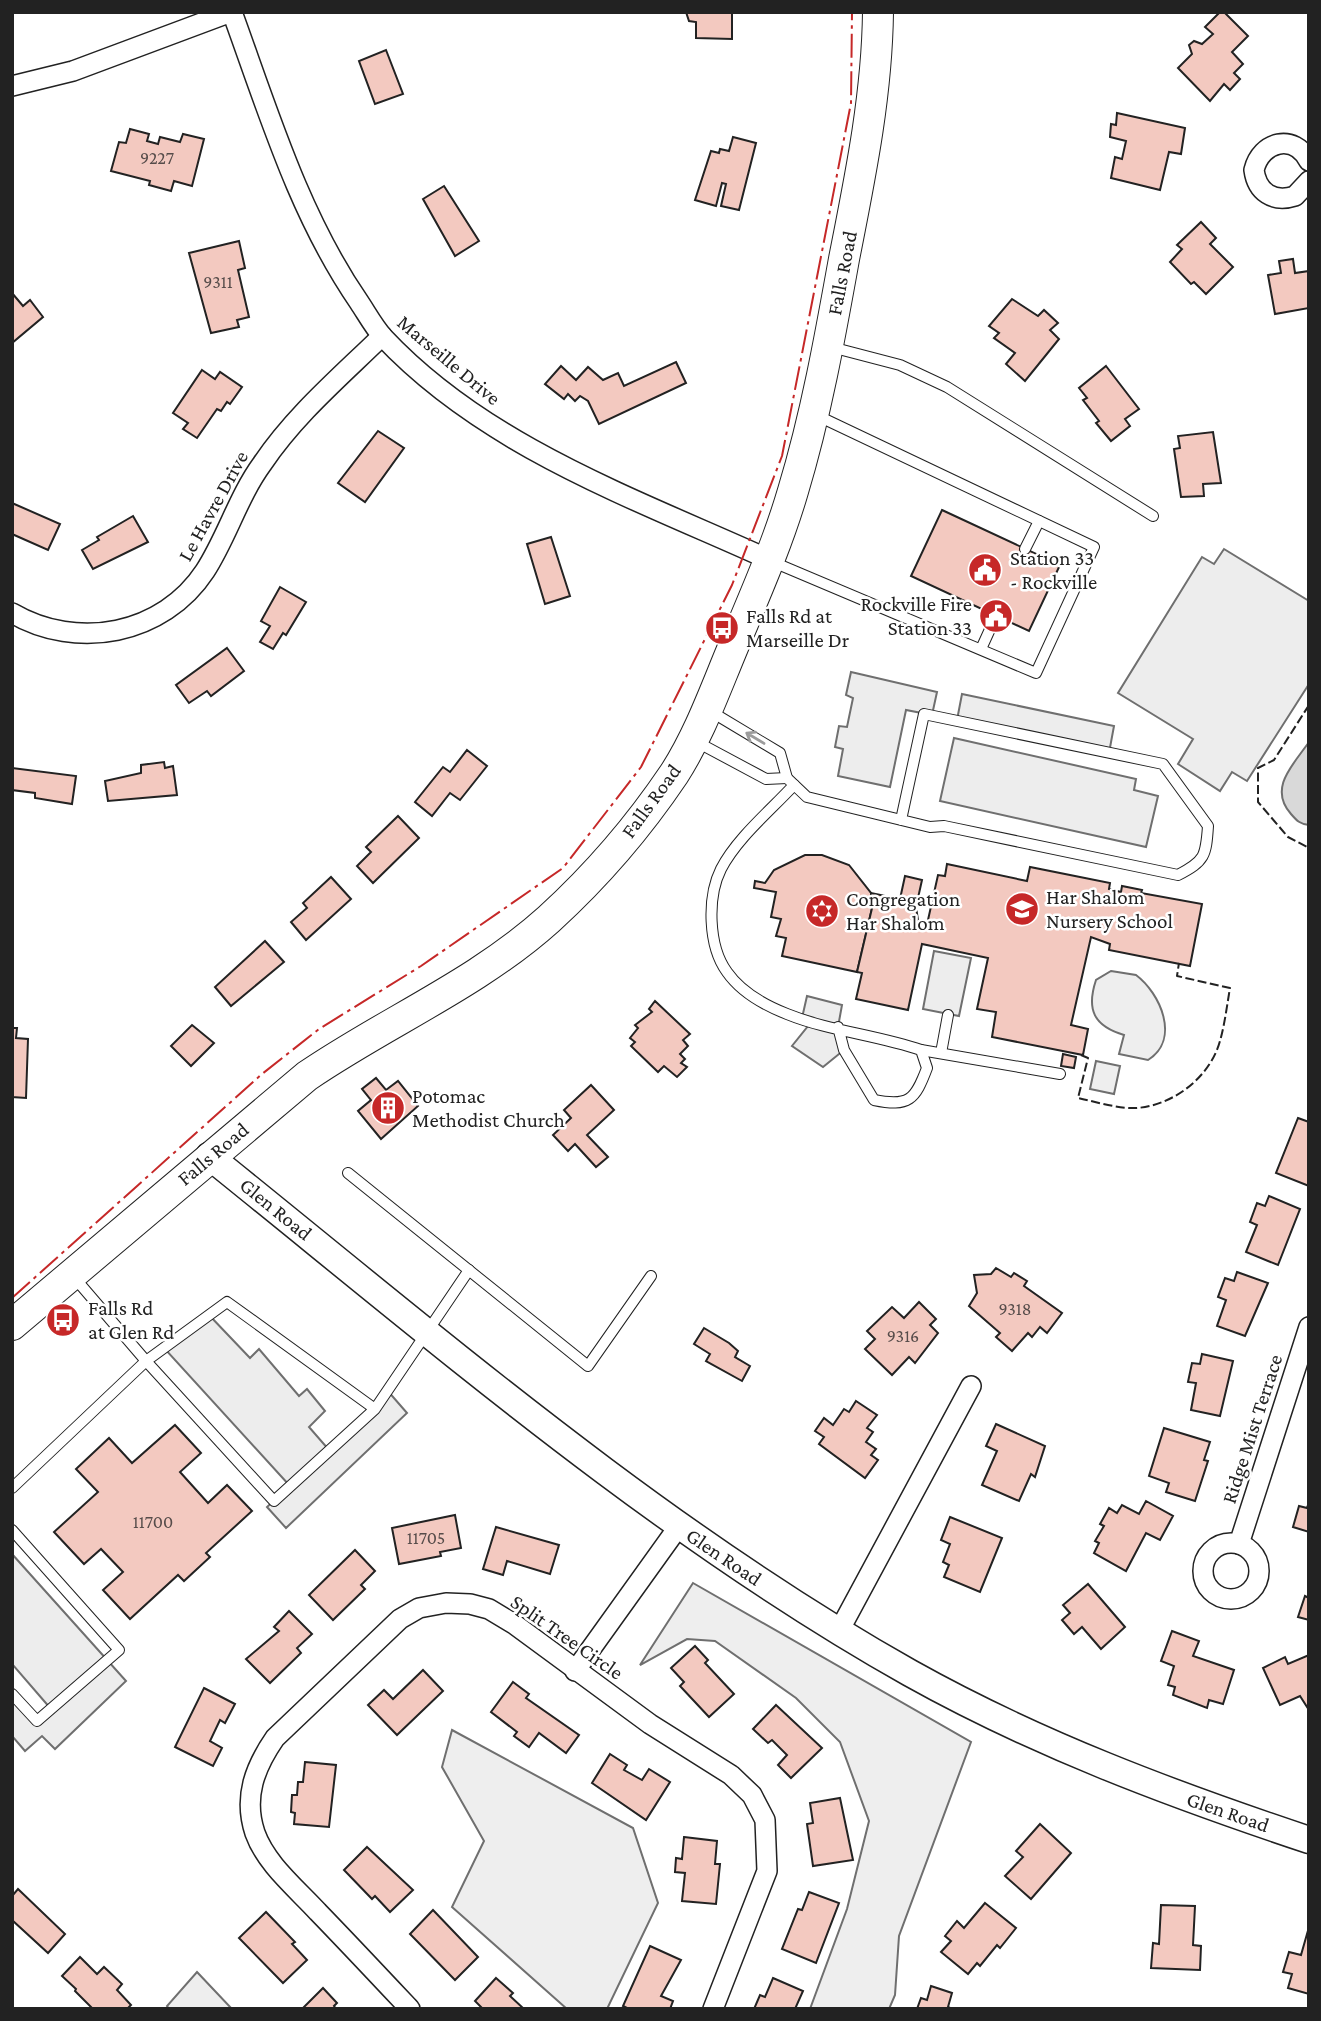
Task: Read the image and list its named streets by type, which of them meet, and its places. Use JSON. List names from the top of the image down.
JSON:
{
  "streets": {
    "main road": ["Falls Road", "Glen Road"],
    "street": [
      "Marseille Drive",
      "Le Havre Drive",
      "Ridge Mist Terrace",
      "Split Tree Circle"
    ]
  },
  "crossings": [
    ["Falls Road", "Marseille Drive"],
    ["Falls Road", "Glen Road"],
    ["Marseille Drive", "Le Havre Drive"]
  ],
  "places": {
    "public building": ["Station 33 - Rockville", "Rockville Fire Station 33"],
    "bus stop": ["Falls Rd at Marseille Dr", "Falls Rd at Glen Rd"],
    "school or university": ["Har Shalom Nursery School"],
    "synagogue": ["Congregation Har Shalom"],
    "building": ["Potomac Methodist Church"]
  },
  "house_numbers": [
    "9227",
    "9311",
    "9318",
    "9316",
    "11700",
    "11705"
  ]
}
